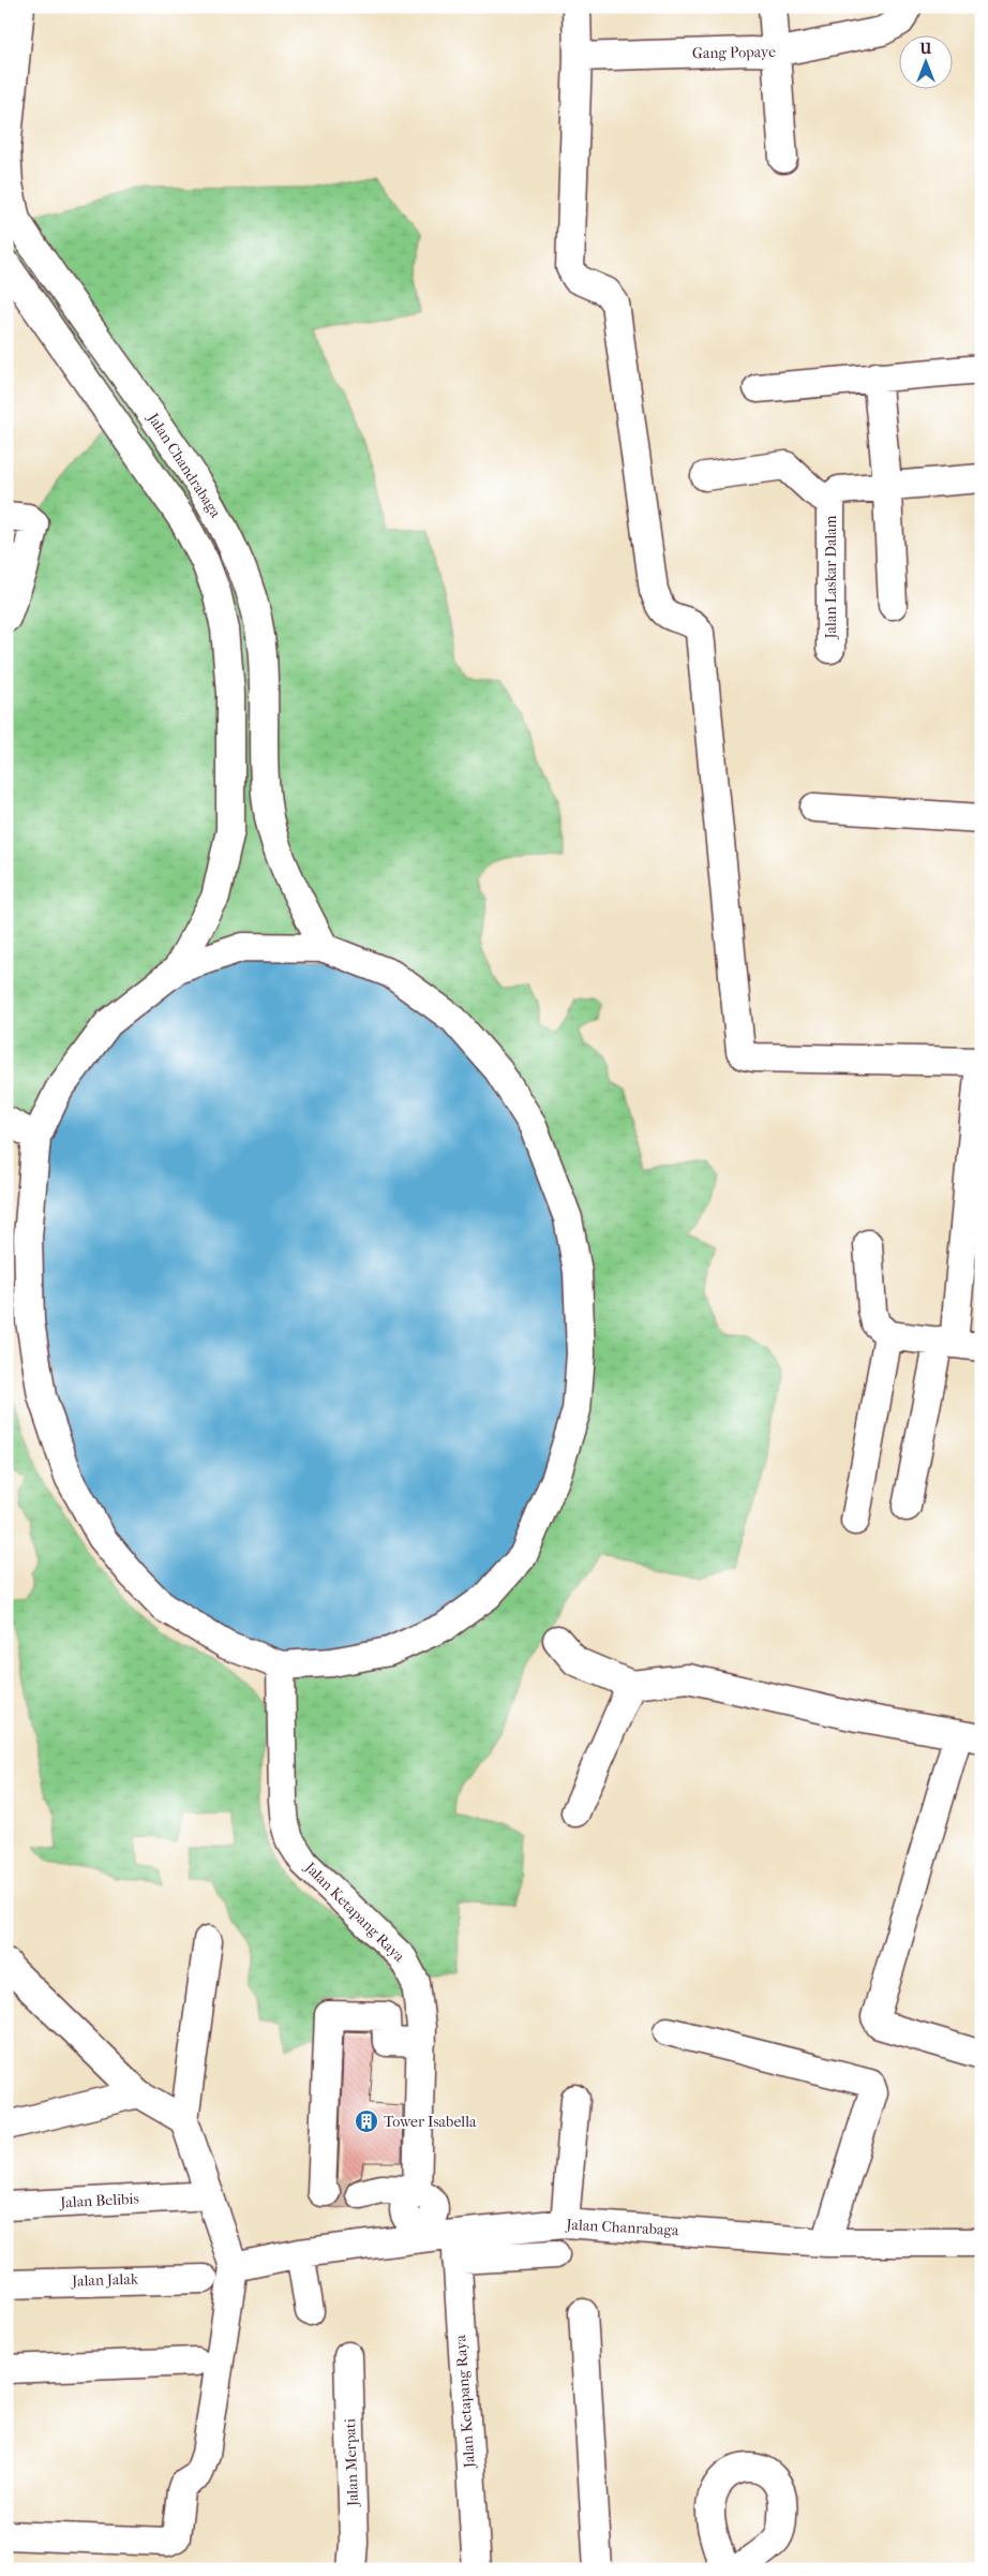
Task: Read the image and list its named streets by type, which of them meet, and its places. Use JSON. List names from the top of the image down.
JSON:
{
  "streets": {
    "street": [
      "Gang Popaye",
      "Jalan Chandrabaga",
      "Jalan Laskar Dalam",
      "Jalan Ketapang Raya",
      "Jalan Belibis",
      "Jalan Chanrabaga",
      "Jalan Jalak",
      "Jalan Merpati"
    ]
  },
  "crossings": [
    ["Jalan Ketapang Raya", "Jalan Chanrabaga"]
  ],
  "places": {
    "building": ["Tower Isabella"]
  },
  "north": "top"
}
